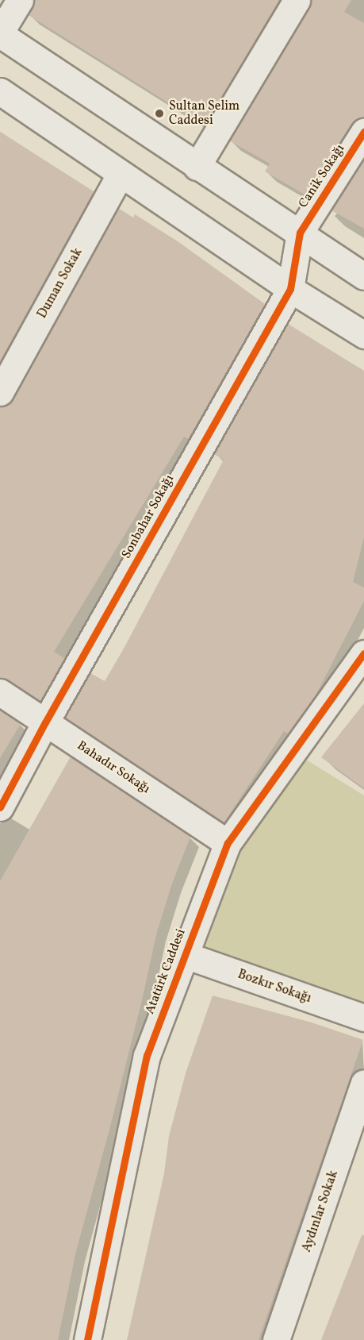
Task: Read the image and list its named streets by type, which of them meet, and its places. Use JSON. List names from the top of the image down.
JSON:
{
  "streets": {
    "street": [
      "Canik Sokağı",
      "Duman Sokak",
      "Sonbahar Sokağı",
      "Bahadır Sokağı",
      "Atatürk Caddesi",
      "Bozkır Sokağı",
      "Aydınlar Sokak"
    ]
  },
  "crossings": [
    ["Canik Sokağı", "Sonbahar Sokağı"],
    ["Sonbahar Sokağı", "Bahadır Sokağı"],
    ["Bahadır Sokağı", "Atatürk Caddesi"],
    ["Atatürk Caddesi", "Bozkır Sokağı"]
  ],
  "places": ["Sultan Selim Caddesi"]
}
